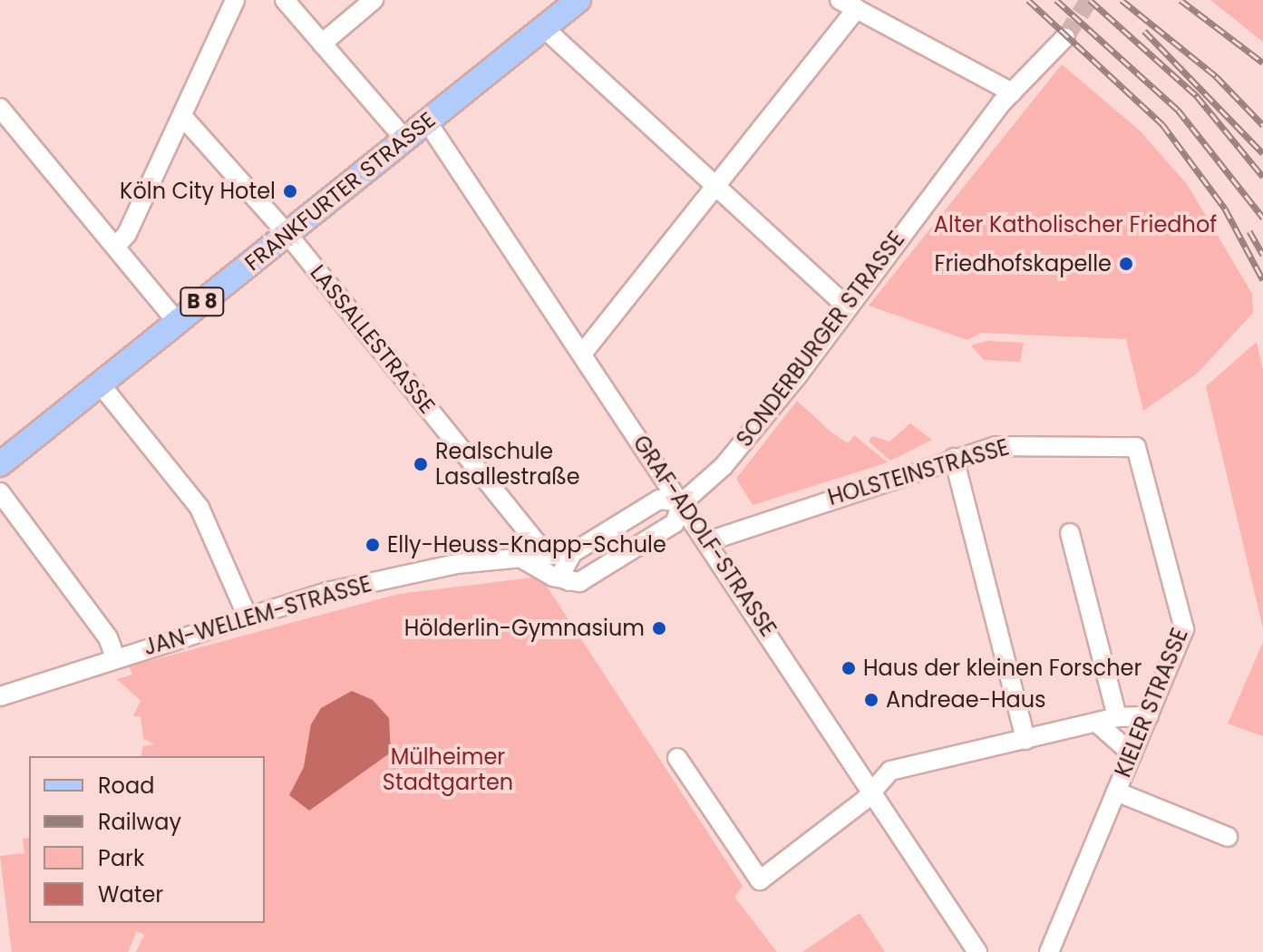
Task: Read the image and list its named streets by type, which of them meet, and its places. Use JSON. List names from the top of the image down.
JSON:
{
  "streets": {
    "main road": ["FRANKFURTER STRASSE", "B 8"],
    "street": [
      "LASSALLESTRASSE",
      "SONDERBURGER STRASSE",
      "HOLSTEINSTRASSE",
      "GRAF-ADOLF-STRASSE",
      "JAN-WELLEM-STRASSE",
      "KIELER STRASSE"
    ]
  },
  "crossings": [
    ["FRANKFURTER STRASSE", "LASSALLESTRASSE"],
    ["FRANKFURTER STRASSE", "GRAF-ADOLF-STRASSE"],
    ["LASSALLESTRASSE", "JAN-WELLEM-STRASSE"],
    ["SONDERBURGER STRASSE", "GRAF-ADOLF-STRASSE"],
    ["HOLSTEINSTRASSE", "GRAF-ADOLF-STRASSE"],
    ["HOLSTEINSTRASSE", "KIELER STRASSE"]
  ],
  "parks": ["Alter Katholischer Friedhof", "Mülheimer Stadtgarten"],
  "places": [
    "Köln City Hotel",
    "Friedhofskapelle",
    "Realschule Lasallestraße",
    "Elly-Heuss-Knapp-Schule",
    "Hölderlin-Gymnasium",
    "Haus der kleinen Forscher",
    "Andreae-Haus"
  ],
  "legend": [
    "Road",
    "Railway",
    "Park",
    "Water"
  ]
}
